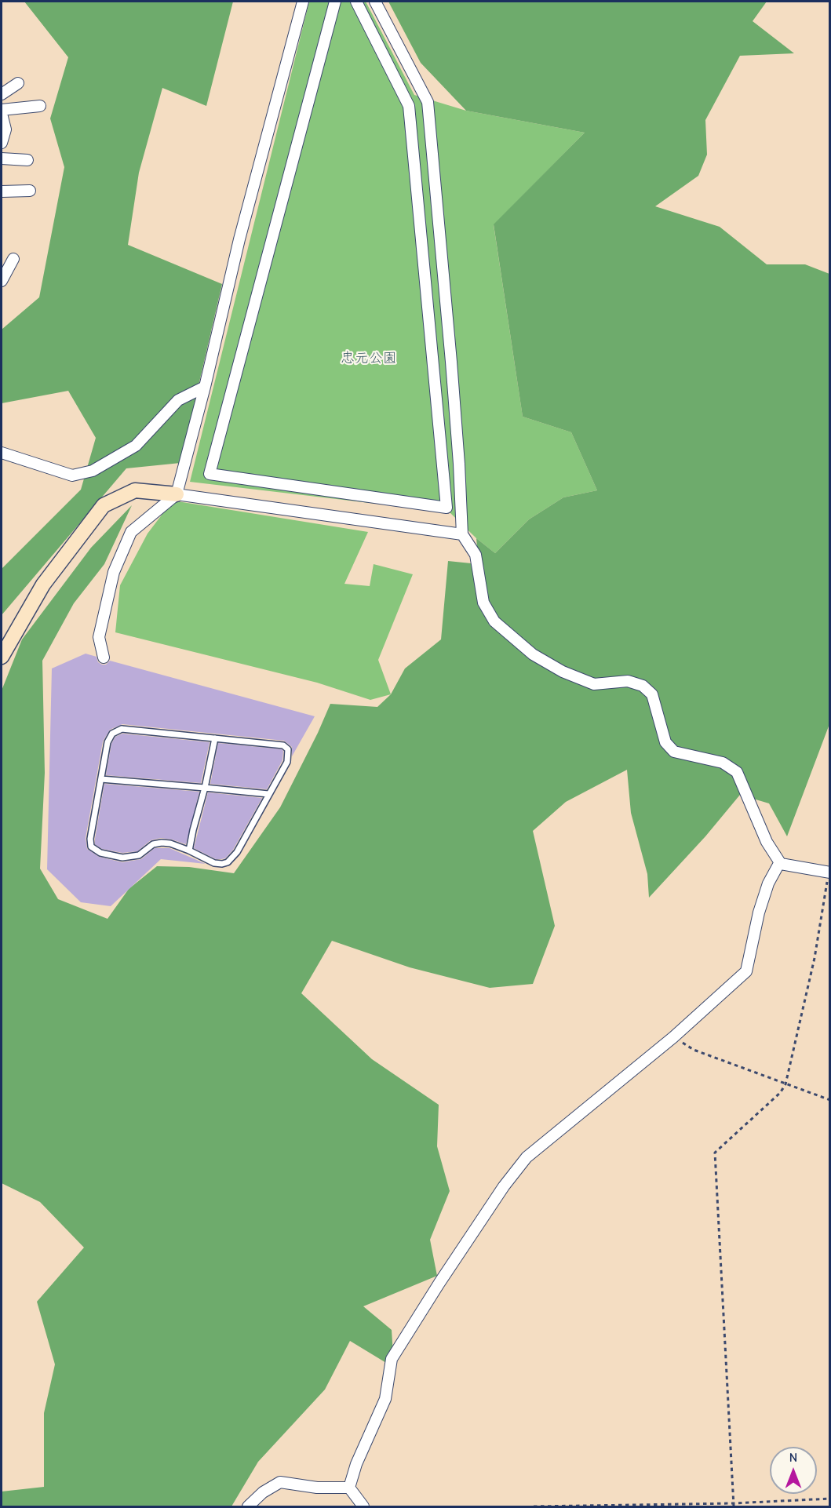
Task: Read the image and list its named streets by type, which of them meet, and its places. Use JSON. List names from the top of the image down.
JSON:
{
  "parks": ["忠元公園"],
  "north": "top"
}
